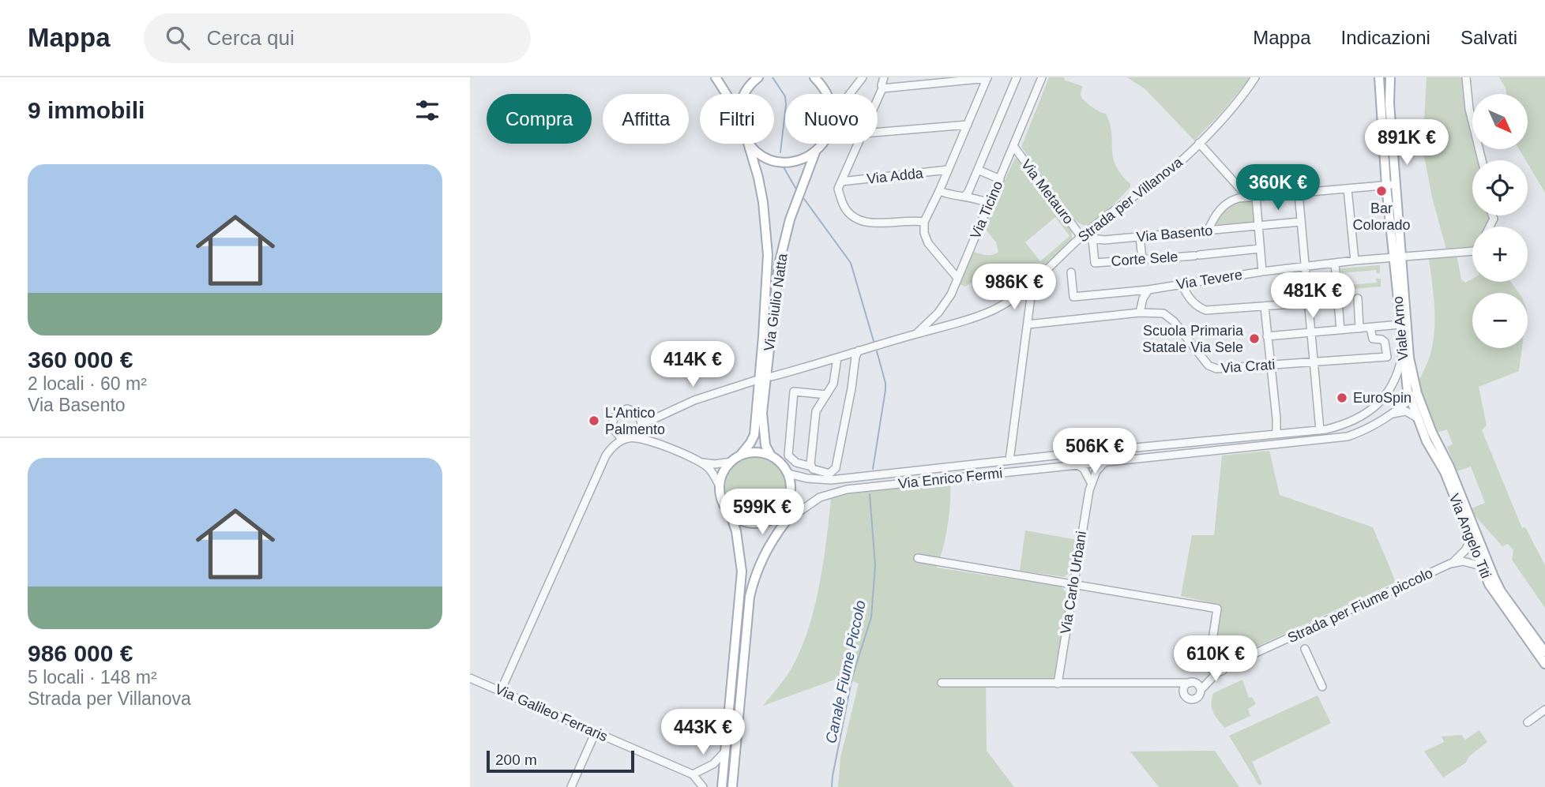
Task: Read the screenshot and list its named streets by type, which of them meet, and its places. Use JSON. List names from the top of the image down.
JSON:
{
  "streets": {
    "main road": [
      "Via Giulio Natta",
      "Viale Arno",
      "Via Enrico Fermi",
      "Via Angelo Titi"
    ],
    "street": [
      "Via Adda",
      "Via Metauro",
      "Strada per Villanova",
      "Via Ticino",
      "Via Basento",
      "Corte Sele",
      "Via Tevere",
      "Via Crati",
      "Via Carlo Urbani",
      "Strada per Fiume piccolo",
      "Via Galileo Ferraris"
    ]
  },
  "crossings": [
    ["Via Metauro", "Strada per Villanova"],
    ["Via Metauro", "Via Ticino"],
    ["Via Metauro", "Via Basento"],
    ["Strada per Villanova", "Via Ticino"],
    ["Strada per Villanova", "Via Basento"],
    ["Strada per Villanova", "Via Enrico Fermi"],
    ["Via Basento", "Corte Sele"],
    ["Via Tevere", "Viale Arno"],
    ["Via Giulio Natta", "Via Enrico Fermi"],
    ["Viale Arno", "Via Enrico Fermi"],
    ["Viale Arno", "Via Angelo Titi"],
    ["Via Crati", "Via Enrico Fermi"],
    ["Via Enrico Fermi", "Via Angelo Titi"],
    ["Via Enrico Fermi", "Via Carlo Urbani"],
    ["Via Angelo Titi", "Strada per Fiume piccolo"]
  ],
  "water": ["Canale Fiume Piccolo"],
  "places": [
    "Bar Colorado",
    "Scuola Primaria Statale Via Sele",
    "EuroSpin",
    "L'Antico Palmento"
  ],
  "scale_bar": "200 m",
  "north": "bottom right",
  "page": {
    "header": "Mappa",
    "search": "Cerca qui",
    "nav": ["Mappa", "Indicazioni", "Salvati"],
    "heading": "9 immobili",
    "map_buttons": ["+", "−"],
    "chip": [
      "Compra",
      "Affitta",
      "Filtri",
      "Nuovo"
    ],
    "price": [
      "891K €",
      "360K €",
      "986K €",
      "481K €",
      "414K €",
      "506K €",
      "599K €",
      "610K €",
      "443K €"
    ],
    "list": [
      {
        "name": "360 000 €",
        "note": "2 locali · 60 m² · Via Basento"
      },
      {
        "name": "986 000 €",
        "note": "5 locali · 148 m² · Strada per Villanova"
      }
    ],
    "scale": "200 m"
  }
}
